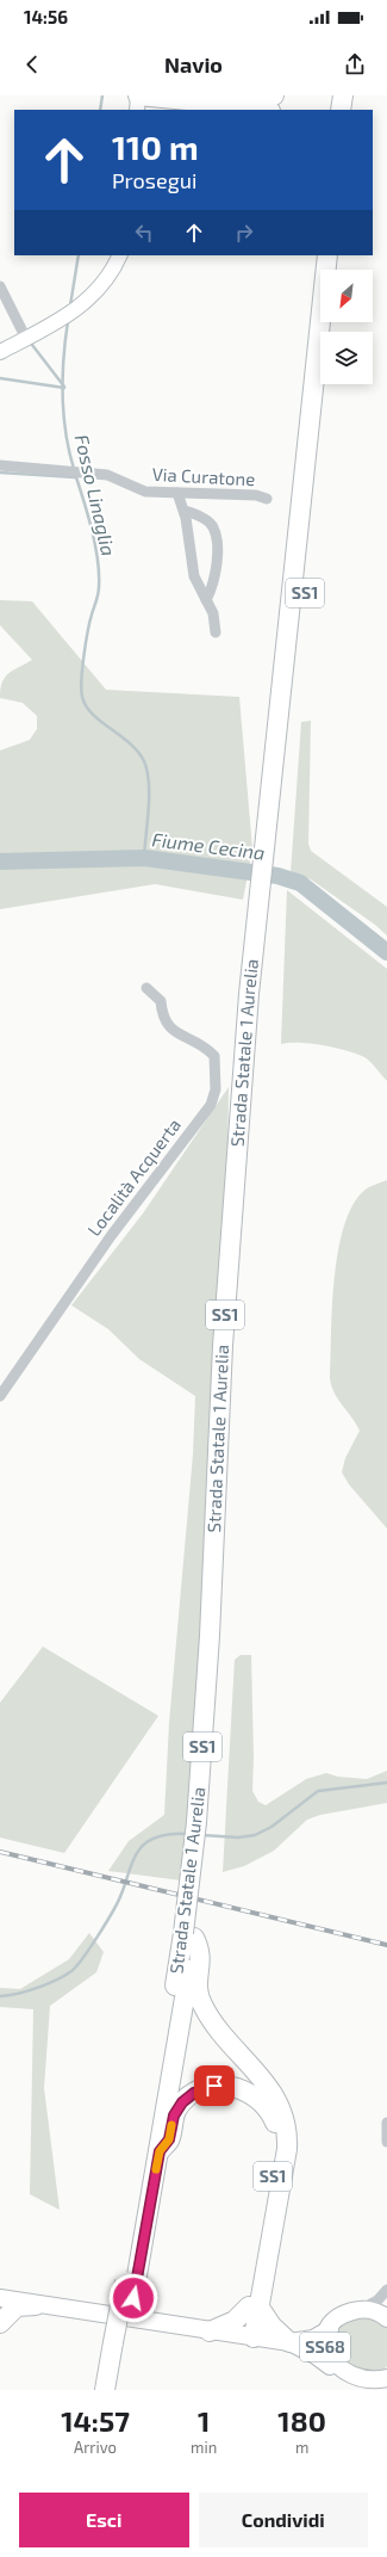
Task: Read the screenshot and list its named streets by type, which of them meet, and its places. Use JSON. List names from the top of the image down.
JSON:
{
  "streets": {
    "highway": ["SS1", "Strada Statale 1 Aurelia"],
    "main road": ["SS68"],
    "street": ["Via Curatone", "Località Acquerta"]
  },
  "crossings": [
    ["SS1", "Strada Statale 1 Aurelia"]
  ],
  "water": ["Fosso Linaglia", "Fiume Cecina"],
  "north": "bottom left",
  "page": {
    "status": "14:56",
    "header": "Navio",
    "turn": ["110 m", "Prosegui"],
    "eta": [
      "14:57",
      "Arrivo",
      "1",
      "min",
      "180",
      "m"
    ],
    "buttons": ["Esci", "Condividi"]
  }
}
